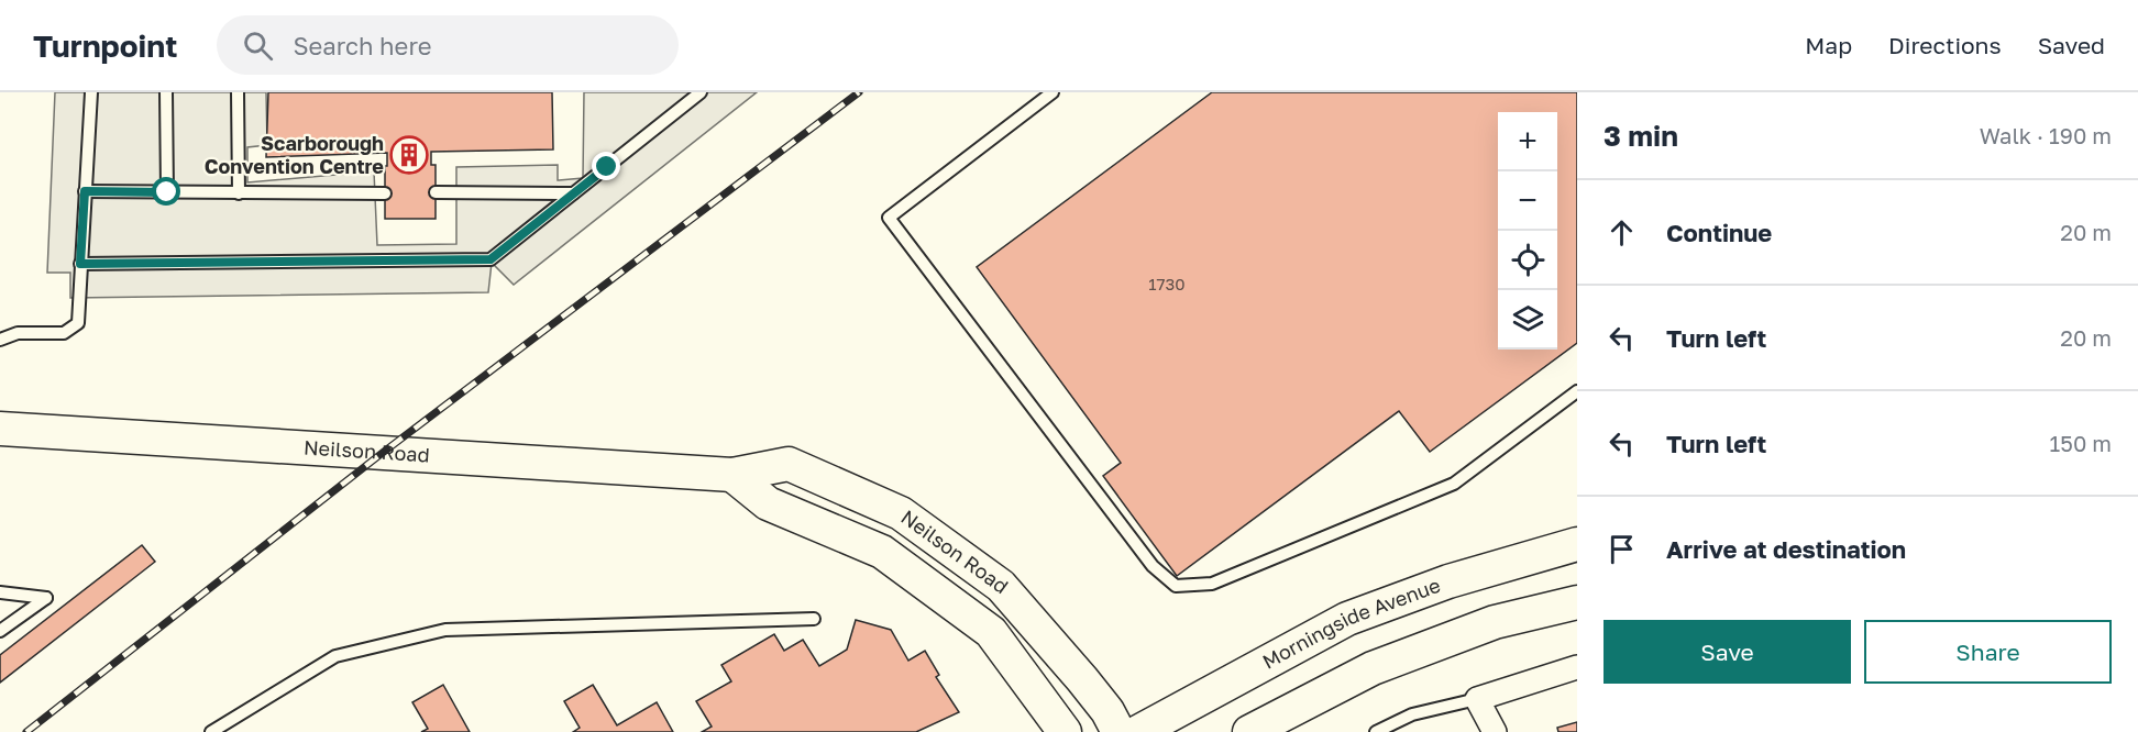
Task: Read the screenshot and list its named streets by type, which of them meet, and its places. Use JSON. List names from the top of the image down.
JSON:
{
  "streets": {
    "street": ["Neilson Road", "Morningside Avenue"]
  },
  "places": {
    "building": ["Scarborough Convention Centre"]
  },
  "house_numbers": ["1730"],
  "page": {
    "header": "Turnpoint",
    "search": "Search here",
    "nav": ["Map", "Directions", "Saved"],
    "heading": ["3 min", "Walk · 190 m"],
    "map_buttons": ["+", "−"],
    "list": [
      ["Continue", "20 m"],
      ["Turn left", "20 m"],
      ["Turn left", "150 m"],
      "Arrive at destination"
    ],
    "buttons": ["Save", "Share"]
  }
}
